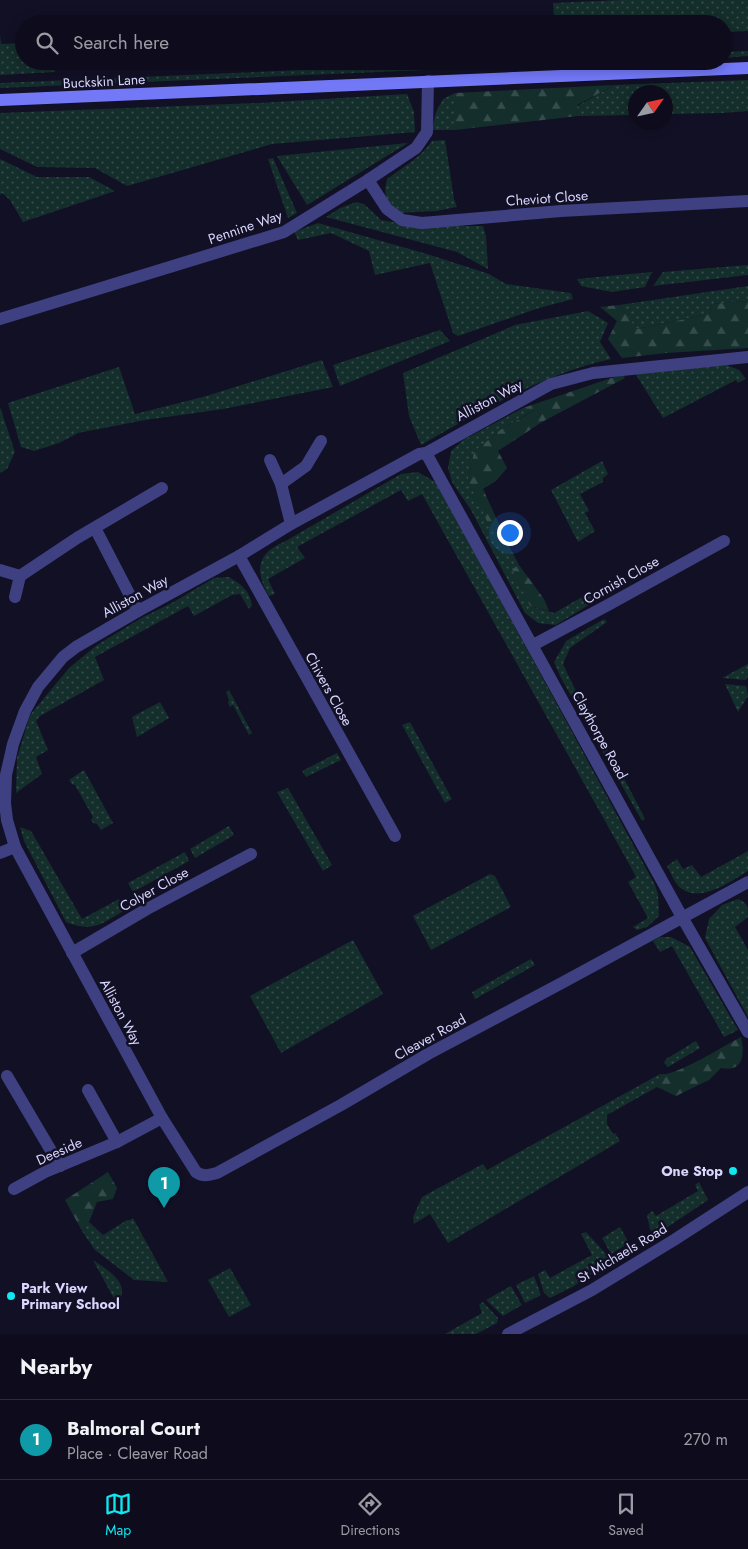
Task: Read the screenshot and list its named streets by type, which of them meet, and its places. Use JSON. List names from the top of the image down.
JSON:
{
  "streets": {
    "street": [
      "Buckskin Lane",
      "Cheviot Close",
      "Pennine Way",
      "Alliston Way",
      "Cornish Close",
      "Chivers Close",
      "Claythorpe Road",
      "Colyer Close",
      "Cleaver Road",
      "Deeside",
      "St Michaels Road"
    ]
  },
  "crossings": [
    ["Buckskin Lane", "Pennine Way"],
    ["Cheviot Close", "Pennine Way"],
    ["Alliston Way", "Chivers Close"],
    ["Alliston Way", "Claythorpe Road"],
    ["Alliston Way", "Colyer Close"],
    ["Alliston Way", "Cleaver Road"],
    ["Alliston Way", "Deeside"],
    ["Cornish Close", "Claythorpe Road"],
    ["Claythorpe Road", "Cleaver Road"]
  ],
  "places": ["One Stop", "Park View Primary School"],
  "north": "top right",
  "page": {
    "search": "Search here",
    "pins": "1",
    "heading": "Nearby",
    "list": [
      {
        "mark": "1",
        "name": "Balmoral Court",
        "note": "Place · Cleaver Road",
        "value": "270 m"
      }
    ],
    "nav": ["Map", "Directions", "Saved"]
  }
}
